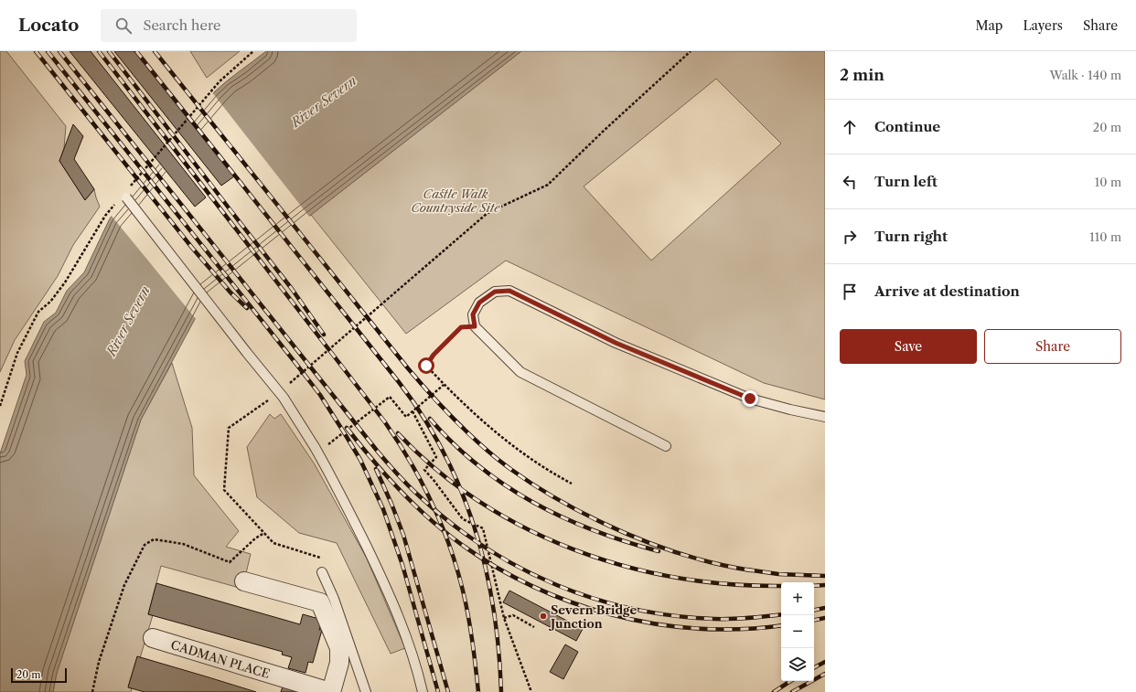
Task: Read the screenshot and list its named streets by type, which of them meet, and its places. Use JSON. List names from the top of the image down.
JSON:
{
  "streets": {
    "street": ["CADMAN PLACE"]
  },
  "water": ["River Severn"],
  "parks": ["Castle Walk Countryside Site"],
  "places": ["Severn Bridge Junction"],
  "scale_bar": "20 m",
  "page": {
    "header": "Locato",
    "search": "Search here",
    "nav": ["Map", "Layers", "Share"],
    "heading": ["2 min", "Walk · 140 m"],
    "list": [
      ["Continue", "20 m"],
      ["Turn left", "10 m"],
      ["Turn right", "110 m"],
      "Arrive at destination"
    ],
    "buttons": ["Save", "Share"],
    "map_buttons": ["+", "−"],
    "scale": "20 m"
  }
}
